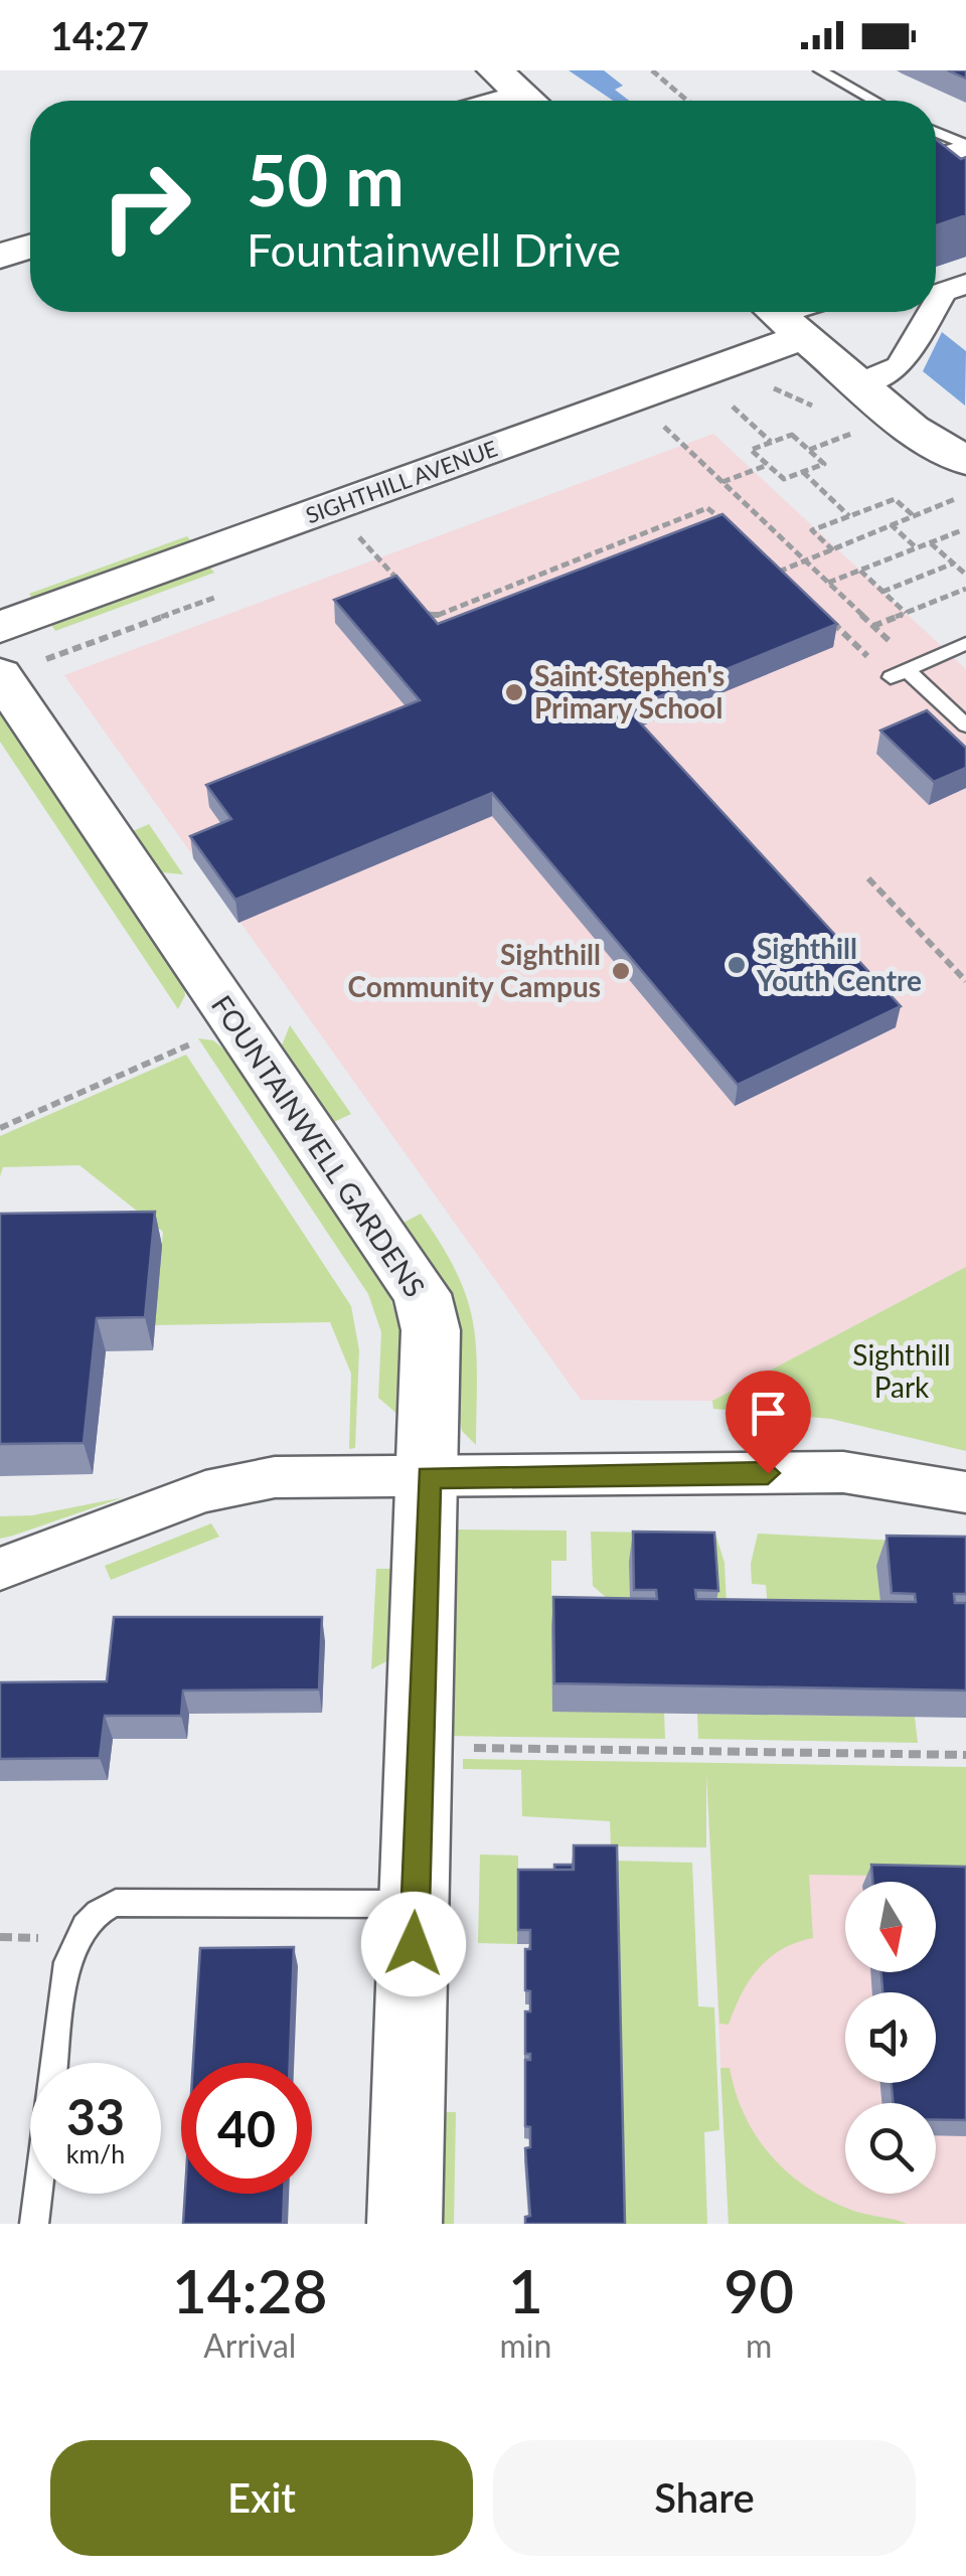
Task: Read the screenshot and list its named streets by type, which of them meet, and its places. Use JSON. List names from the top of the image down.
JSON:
{
  "streets": {
    "street": ["SIGHTHILL AVENUE", "FOUNTAINWELL GARDENS"]
  },
  "parks": ["Sighthill Park"],
  "places": ["Saint Stephen's Primary School", "Sighthill Youth Centre", "Sighthill Community Campus"],
  "north": "bottom",
  "page": {
    "status": "14:27",
    "turn": ["50 m", "Fountainwell Drive"],
    "speed": "33 km/h",
    "limit": "40",
    "eta": [
      "14:28",
      "Arrival",
      "1",
      "min",
      "90",
      "m"
    ],
    "buttons": ["Exit", "Share"]
  }
}
